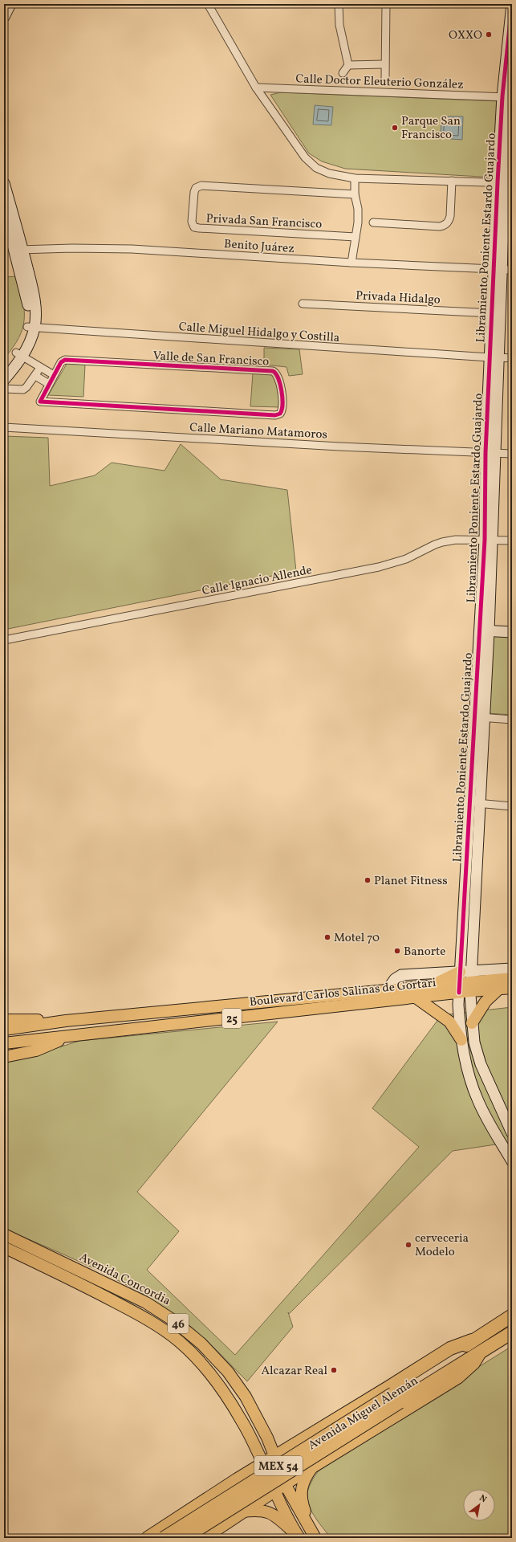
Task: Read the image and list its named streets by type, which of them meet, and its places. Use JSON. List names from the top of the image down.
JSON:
{
  "streets": {
    "highway": ["Avenida Miguel Alemán", "MEX 54"],
    "main road": [
      "Boulevard Carlos Salinas de Gortari",
      "25",
      "Avenida Concordia",
      "46"
    ],
    "street": [
      "Calle Doctor Eleuterio González",
      "Privada San Francisco",
      "Libramiento Poniente Estardo Guajardo",
      "Benito Juárez",
      "Privada Hidalgo",
      "Calle Miguel Hidalgo y Costilla",
      "Valle de San Francisco",
      "Calle Mariano Matamoros",
      "Calle Ignacio Allende"
    ]
  },
  "crossings": [
    ["Calle Doctor Eleuterio González", "Libramiento Poniente Estardo Guajardo"],
    ["Libramiento Poniente Estardo Guajardo", "Benito Juárez"],
    ["Libramiento Poniente Estardo Guajardo", "Privada Hidalgo"],
    ["Libramiento Poniente Estardo Guajardo", "Calle Miguel Hidalgo y Costilla"],
    ["Libramiento Poniente Estardo Guajardo", "Calle Mariano Matamoros"],
    ["Libramiento Poniente Estardo Guajardo", "Calle Ignacio Allende"],
    ["Libramiento Poniente Estardo Guajardo", "Boulevard Carlos Salinas de Gortari"]
  ],
  "places": [
    "OXXO",
    "Parque San Francisco",
    "Planet Fitness",
    "Motel 70",
    "Banorte",
    "cerveceria Modelo",
    "Alcazar Real"
  ],
  "north": "top right"
}
